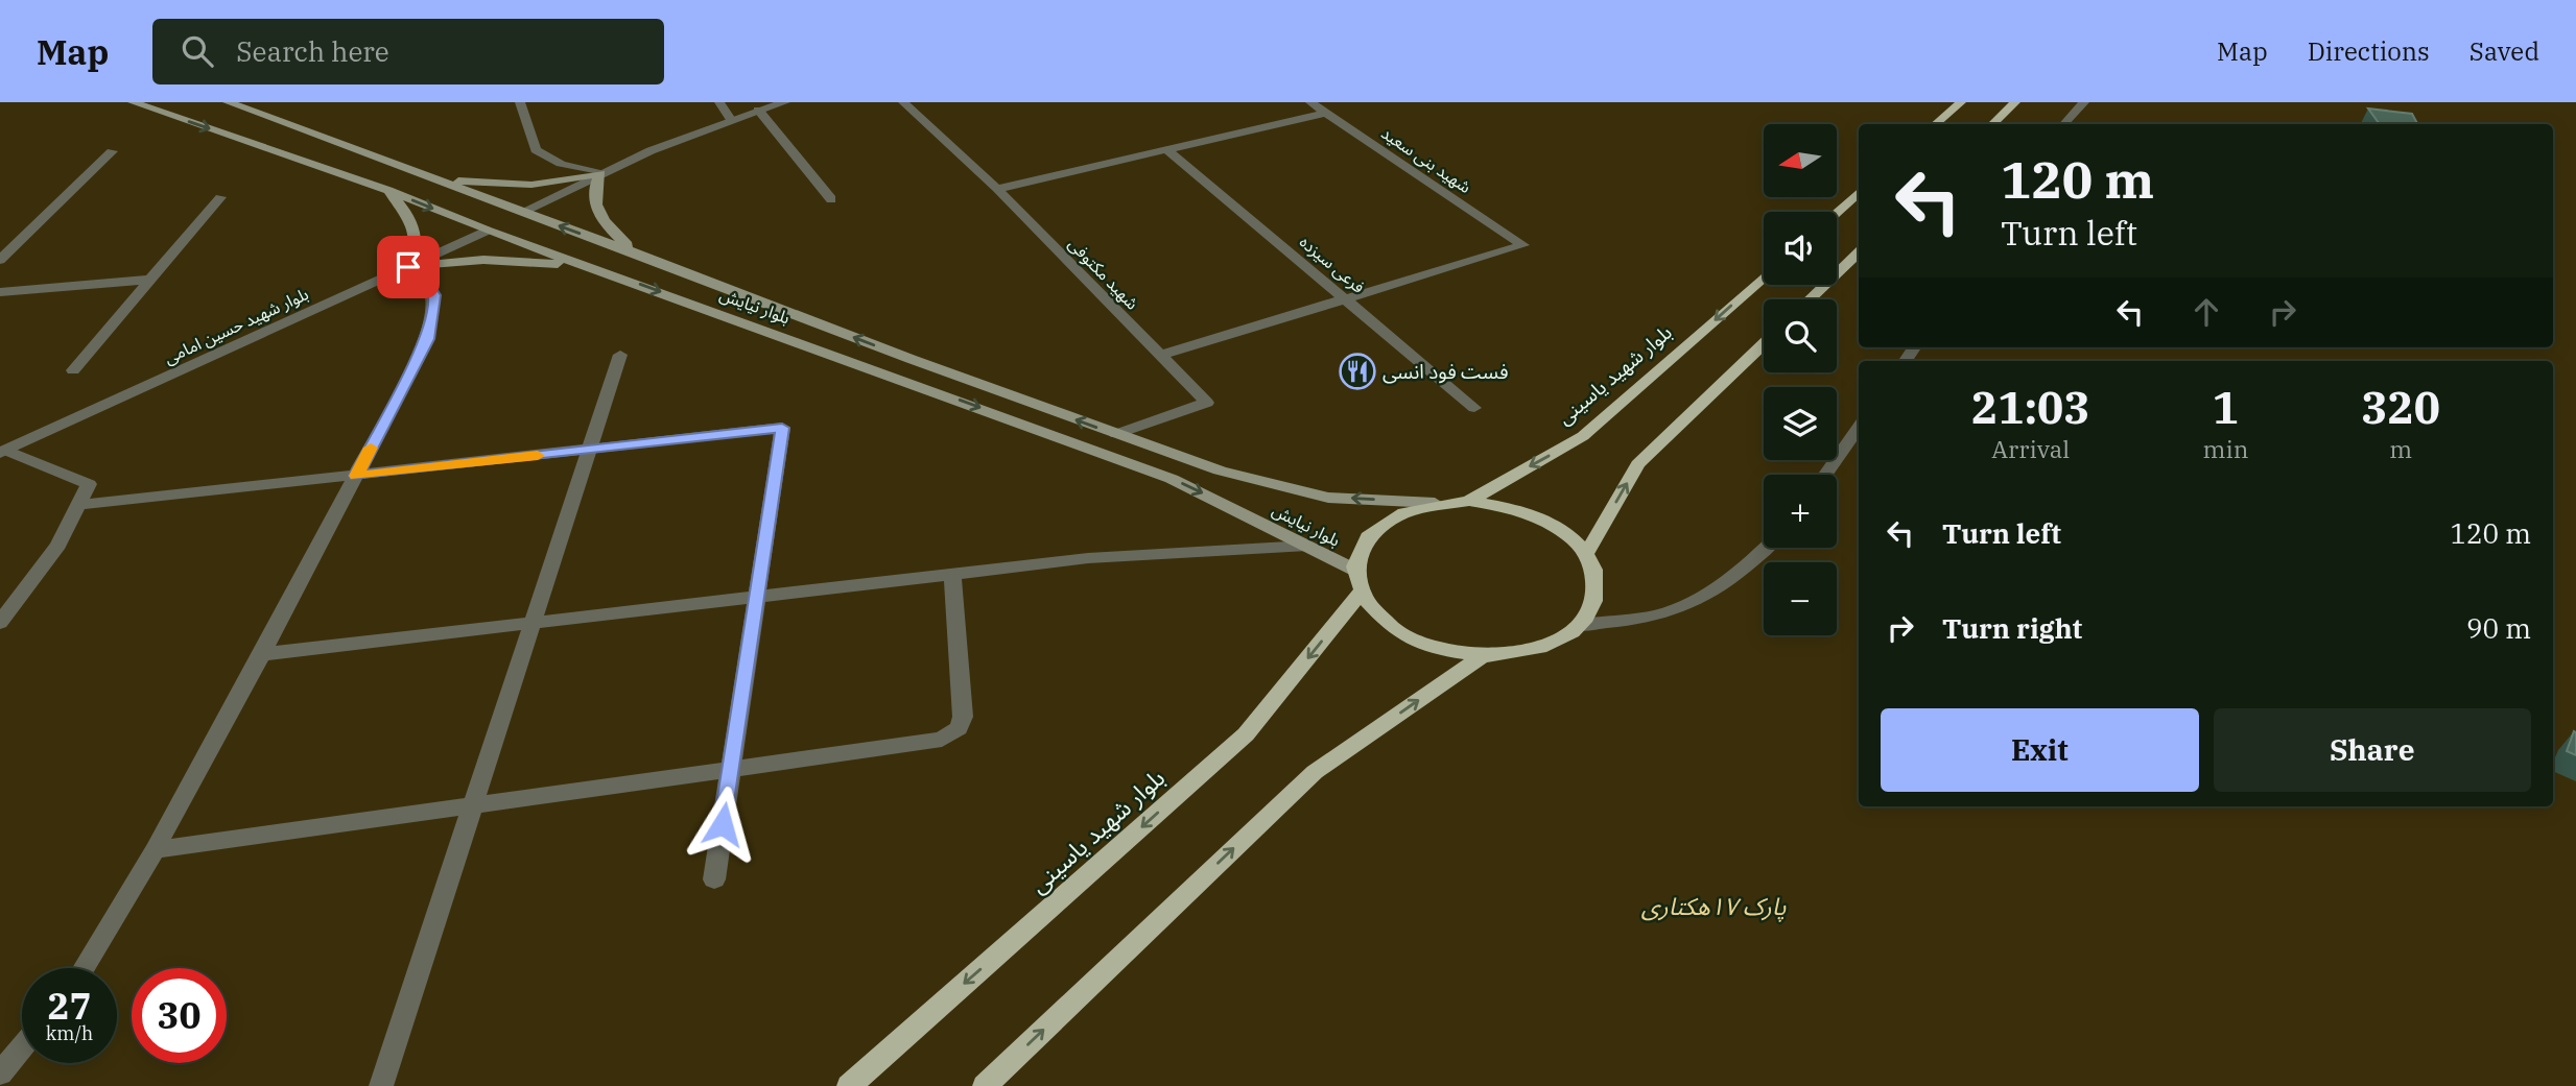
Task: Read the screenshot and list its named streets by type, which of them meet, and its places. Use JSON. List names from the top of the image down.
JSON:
{
  "streets": {
    "main road": ["بلوار نیایش", "بلوار شهید یاسینی"],
    "street": [
      "شهید بنی سعید",
      "فرعی سیزده",
      "شهید مکتوفی",
      "بلوار شهید حسین امامی"
    ]
  },
  "crossings": [
    ["شهید بنی سعید", "فرعی سیزده"],
    ["شهید مکتوفی", "بلوار نیایش"],
    ["بلوار نیایش", "بلوار شهید حسین امامی"],
    ["بلوار نیایش", "بلوار شهید یاسینی"]
  ],
  "parks": ["پارک ۱۷هکتاری"],
  "places": {
    "restaurant": ["فست فود انسی"]
  },
  "north": "left",
  "page": {
    "header": "Map",
    "search": "Search here",
    "nav": ["Map", "Directions", "Saved"],
    "map_buttons": ["+", "−"],
    "turn": ["120 m", "Turn left"],
    "eta": [
      "21:03",
      "Arrival",
      "1",
      "min",
      "320",
      "m"
    ],
    "list": [
      {
        "name": "Turn left",
        "value": "120 m"
      },
      {
        "name": "Turn right",
        "value": "90 m"
      }
    ],
    "buttons": ["Exit", "Share"],
    "speed": "27 km/h",
    "limit": "30"
  }
}
